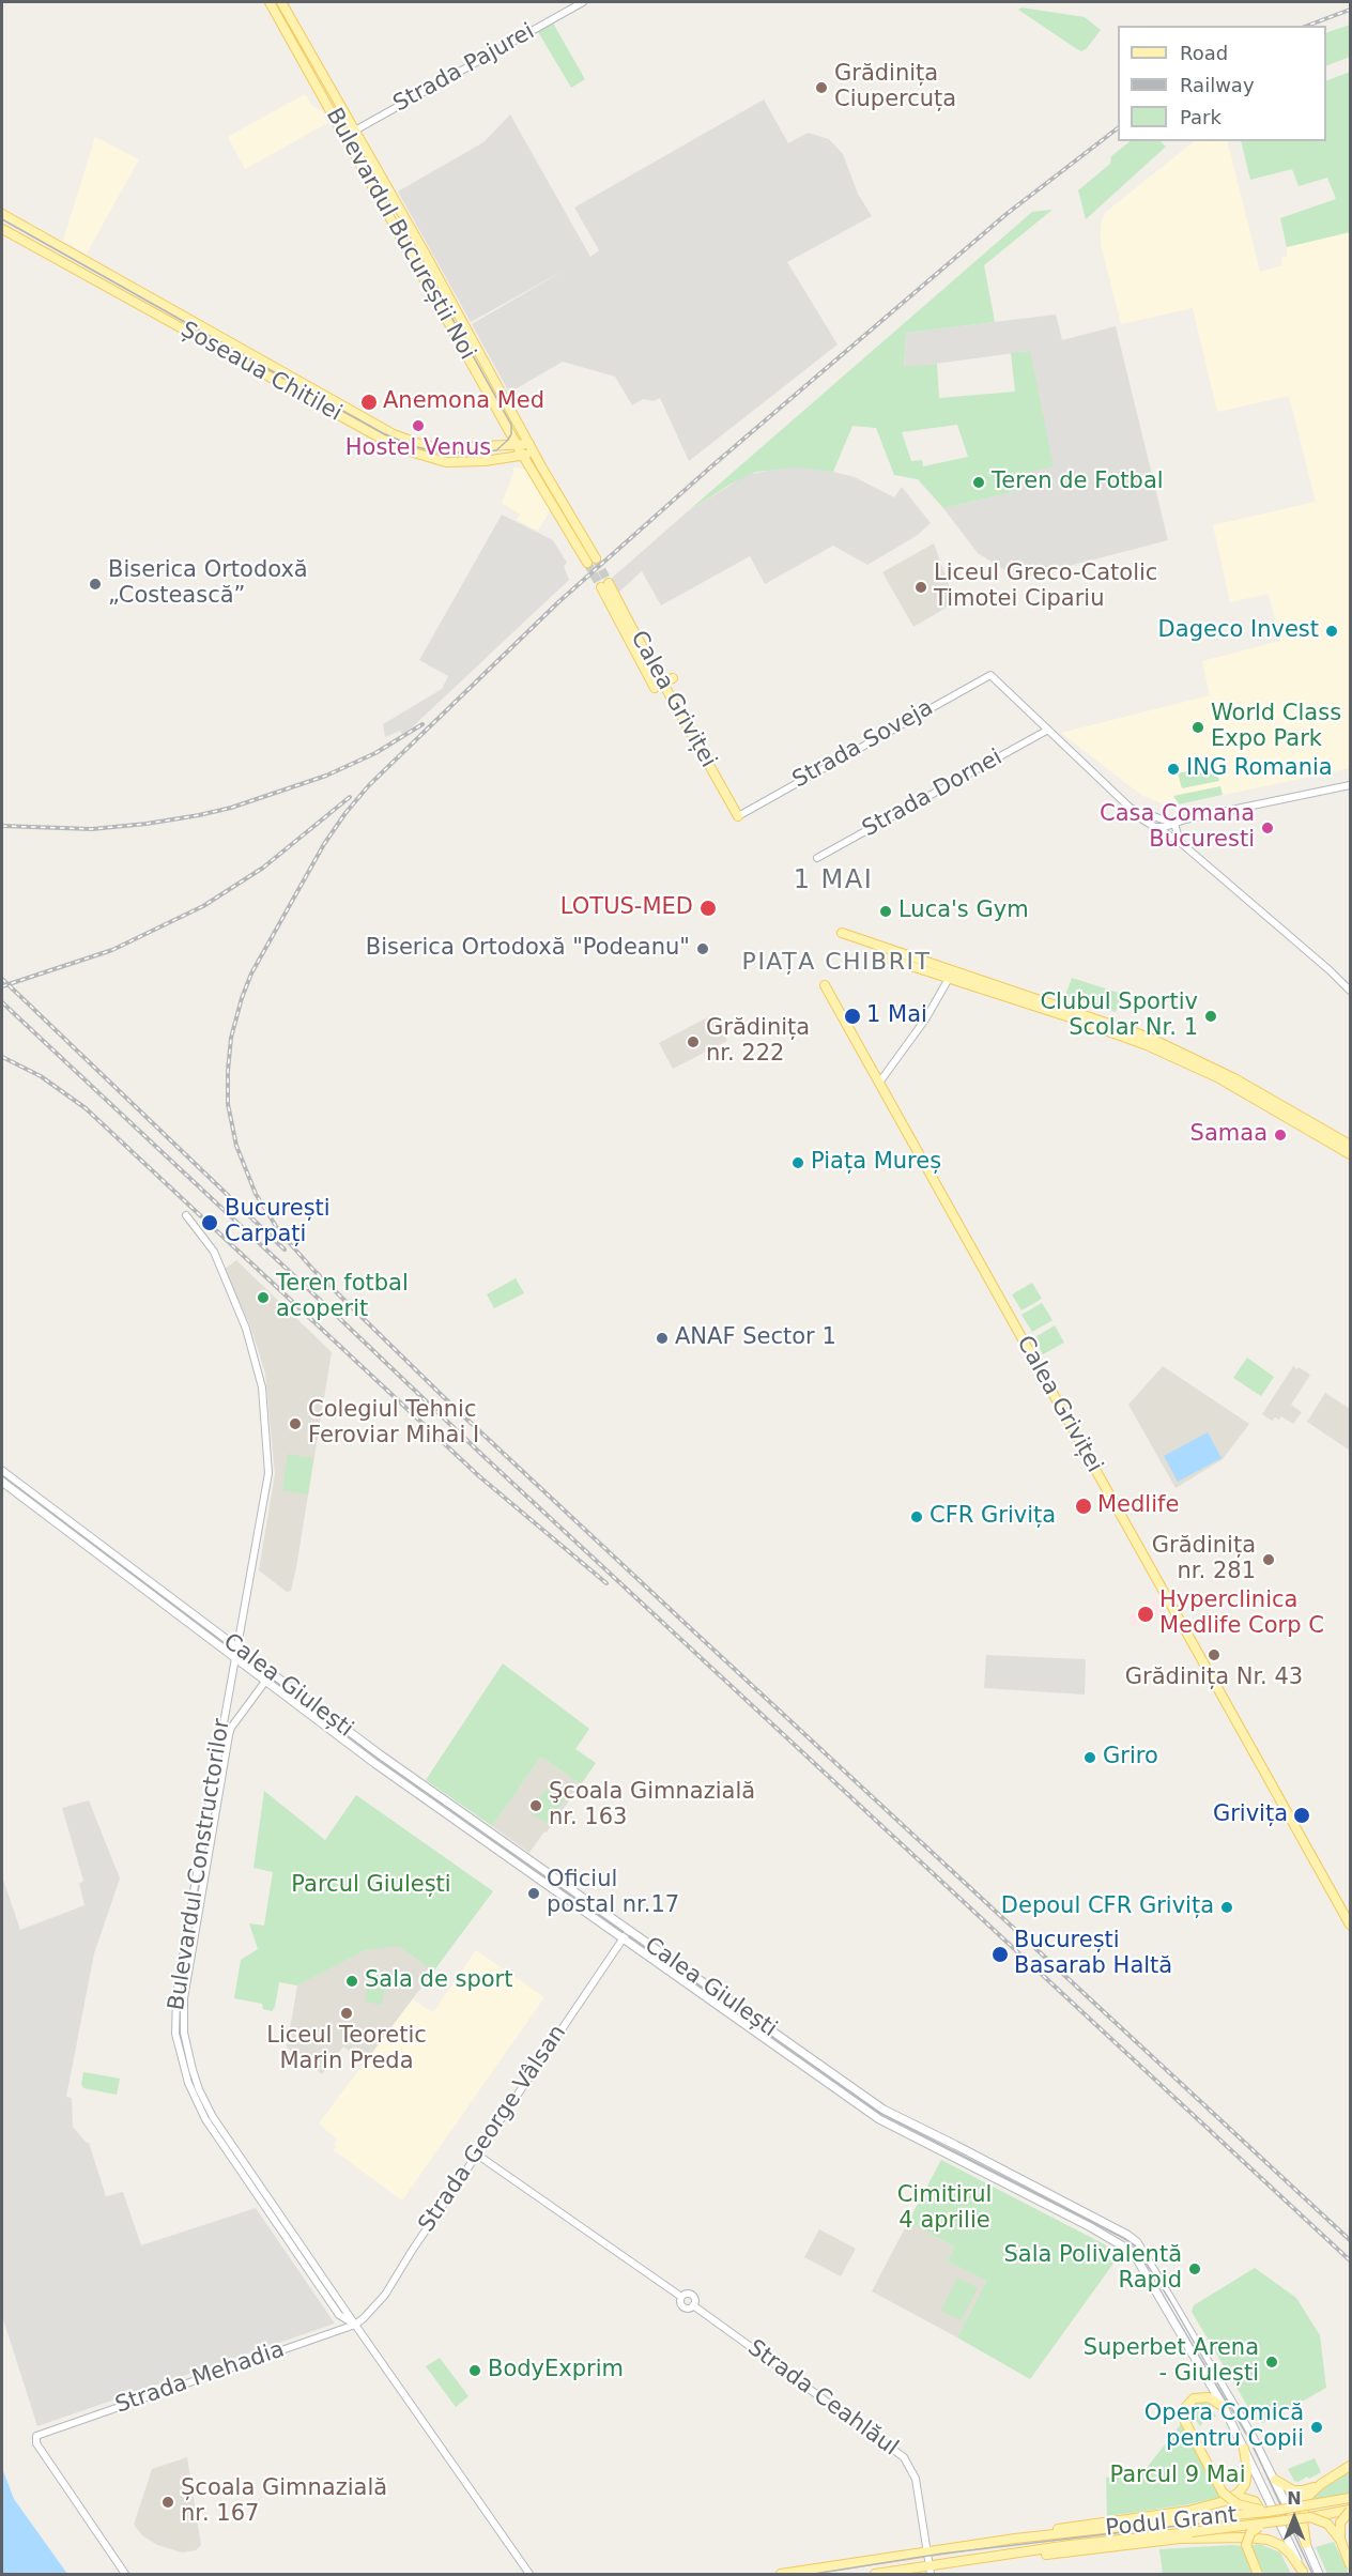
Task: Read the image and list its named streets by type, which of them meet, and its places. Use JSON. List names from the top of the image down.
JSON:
{
  "streets": {
    "main road": [
      "Bulevardul Bucureștii Noi",
      "Șoseaua Chitilei",
      "Calea Griviței",
      "Calea Giulești",
      "Podul Grant"
    ],
    "street": [
      "Strada Pajurei",
      "Strada Soveja",
      "Strada Dornei",
      "Bulevardul Constructorilor",
      "Strada George Vâlsan",
      "Strada Mehadia",
      "Strada Ceahlăul"
    ]
  },
  "crossings": [
    ["Strada Pajurei", "Bulevardul Bucureștii Noi"],
    ["Bulevardul Bucureștii Noi", "Șoseaua Chitilei"],
    ["Calea Griviței", "Strada Soveja"],
    ["Strada Soveja", "Strada Dornei"],
    ["Calea Giulești", "Bulevardul Constructorilor"],
    ["Calea Giulești", "Strada George Vâlsan"],
    ["Bulevardul Constructorilor", "Strada George Vâlsan"],
    ["Bulevardul Constructorilor", "Strada Mehadia"],
    ["Strada George Vâlsan", "Strada Mehadia"],
    ["Strada George Vâlsan", "Strada Ceahlăul"]
  ],
  "districts": ["1 MAI", "PIAȚA CHIBRIT"],
  "parks": ["Parcul Giulești", "Cimitirul 4 aprilie", "Parcul 9 Mai"],
  "places": [
    "Grădinița Ciupercuța",
    "Anemona Med",
    "Hostel Venus",
    "Teren de Fotbal",
    "Biserica Ortodoxă „Costească”",
    "Liceul Greco-Catolic Timotei Cipariu",
    "Dageco Invest",
    "World Class Expo Park",
    "ING Romania",
    "Casa Comana Bucuresti",
    "LOTUS-MED",
    "Luca's Gym",
    "Biserica Ortodoxă \"Podeanu\"",
    "1 Mai",
    "Clubul Sportiv Scolar Nr. 1",
    "Grădinița nr. 222",
    "Samaa",
    "Piața Mureș",
    "București Carpați",
    "Teren fotbal acoperit",
    "ANAF Sector 1",
    "Colegiul Tehnic Feroviar Mihai I",
    "Medlife",
    "CFR Grivița",
    "Grădinița nr. 281",
    "Hyperclinica Medlife Corp C",
    "Grădinița Nr. 43",
    "Griro",
    "Şcoala Gimnazială nr. 163",
    "Grivița",
    "Oficiul postal nr.17",
    "Depoul CFR Grivița",
    "București Basarab Haltă",
    "Sala de sport",
    "Liceul Teoretic Marin Preda",
    "Sala Polivalentă Rapid",
    "Superbet Arena - Giulești",
    "BodyExprim",
    "Opera Comică pentru Copii",
    "Școala Gimnazială nr. 167"
  ],
  "legend": ["Road", "Railway", "Park"],
  "north": "top"
}
